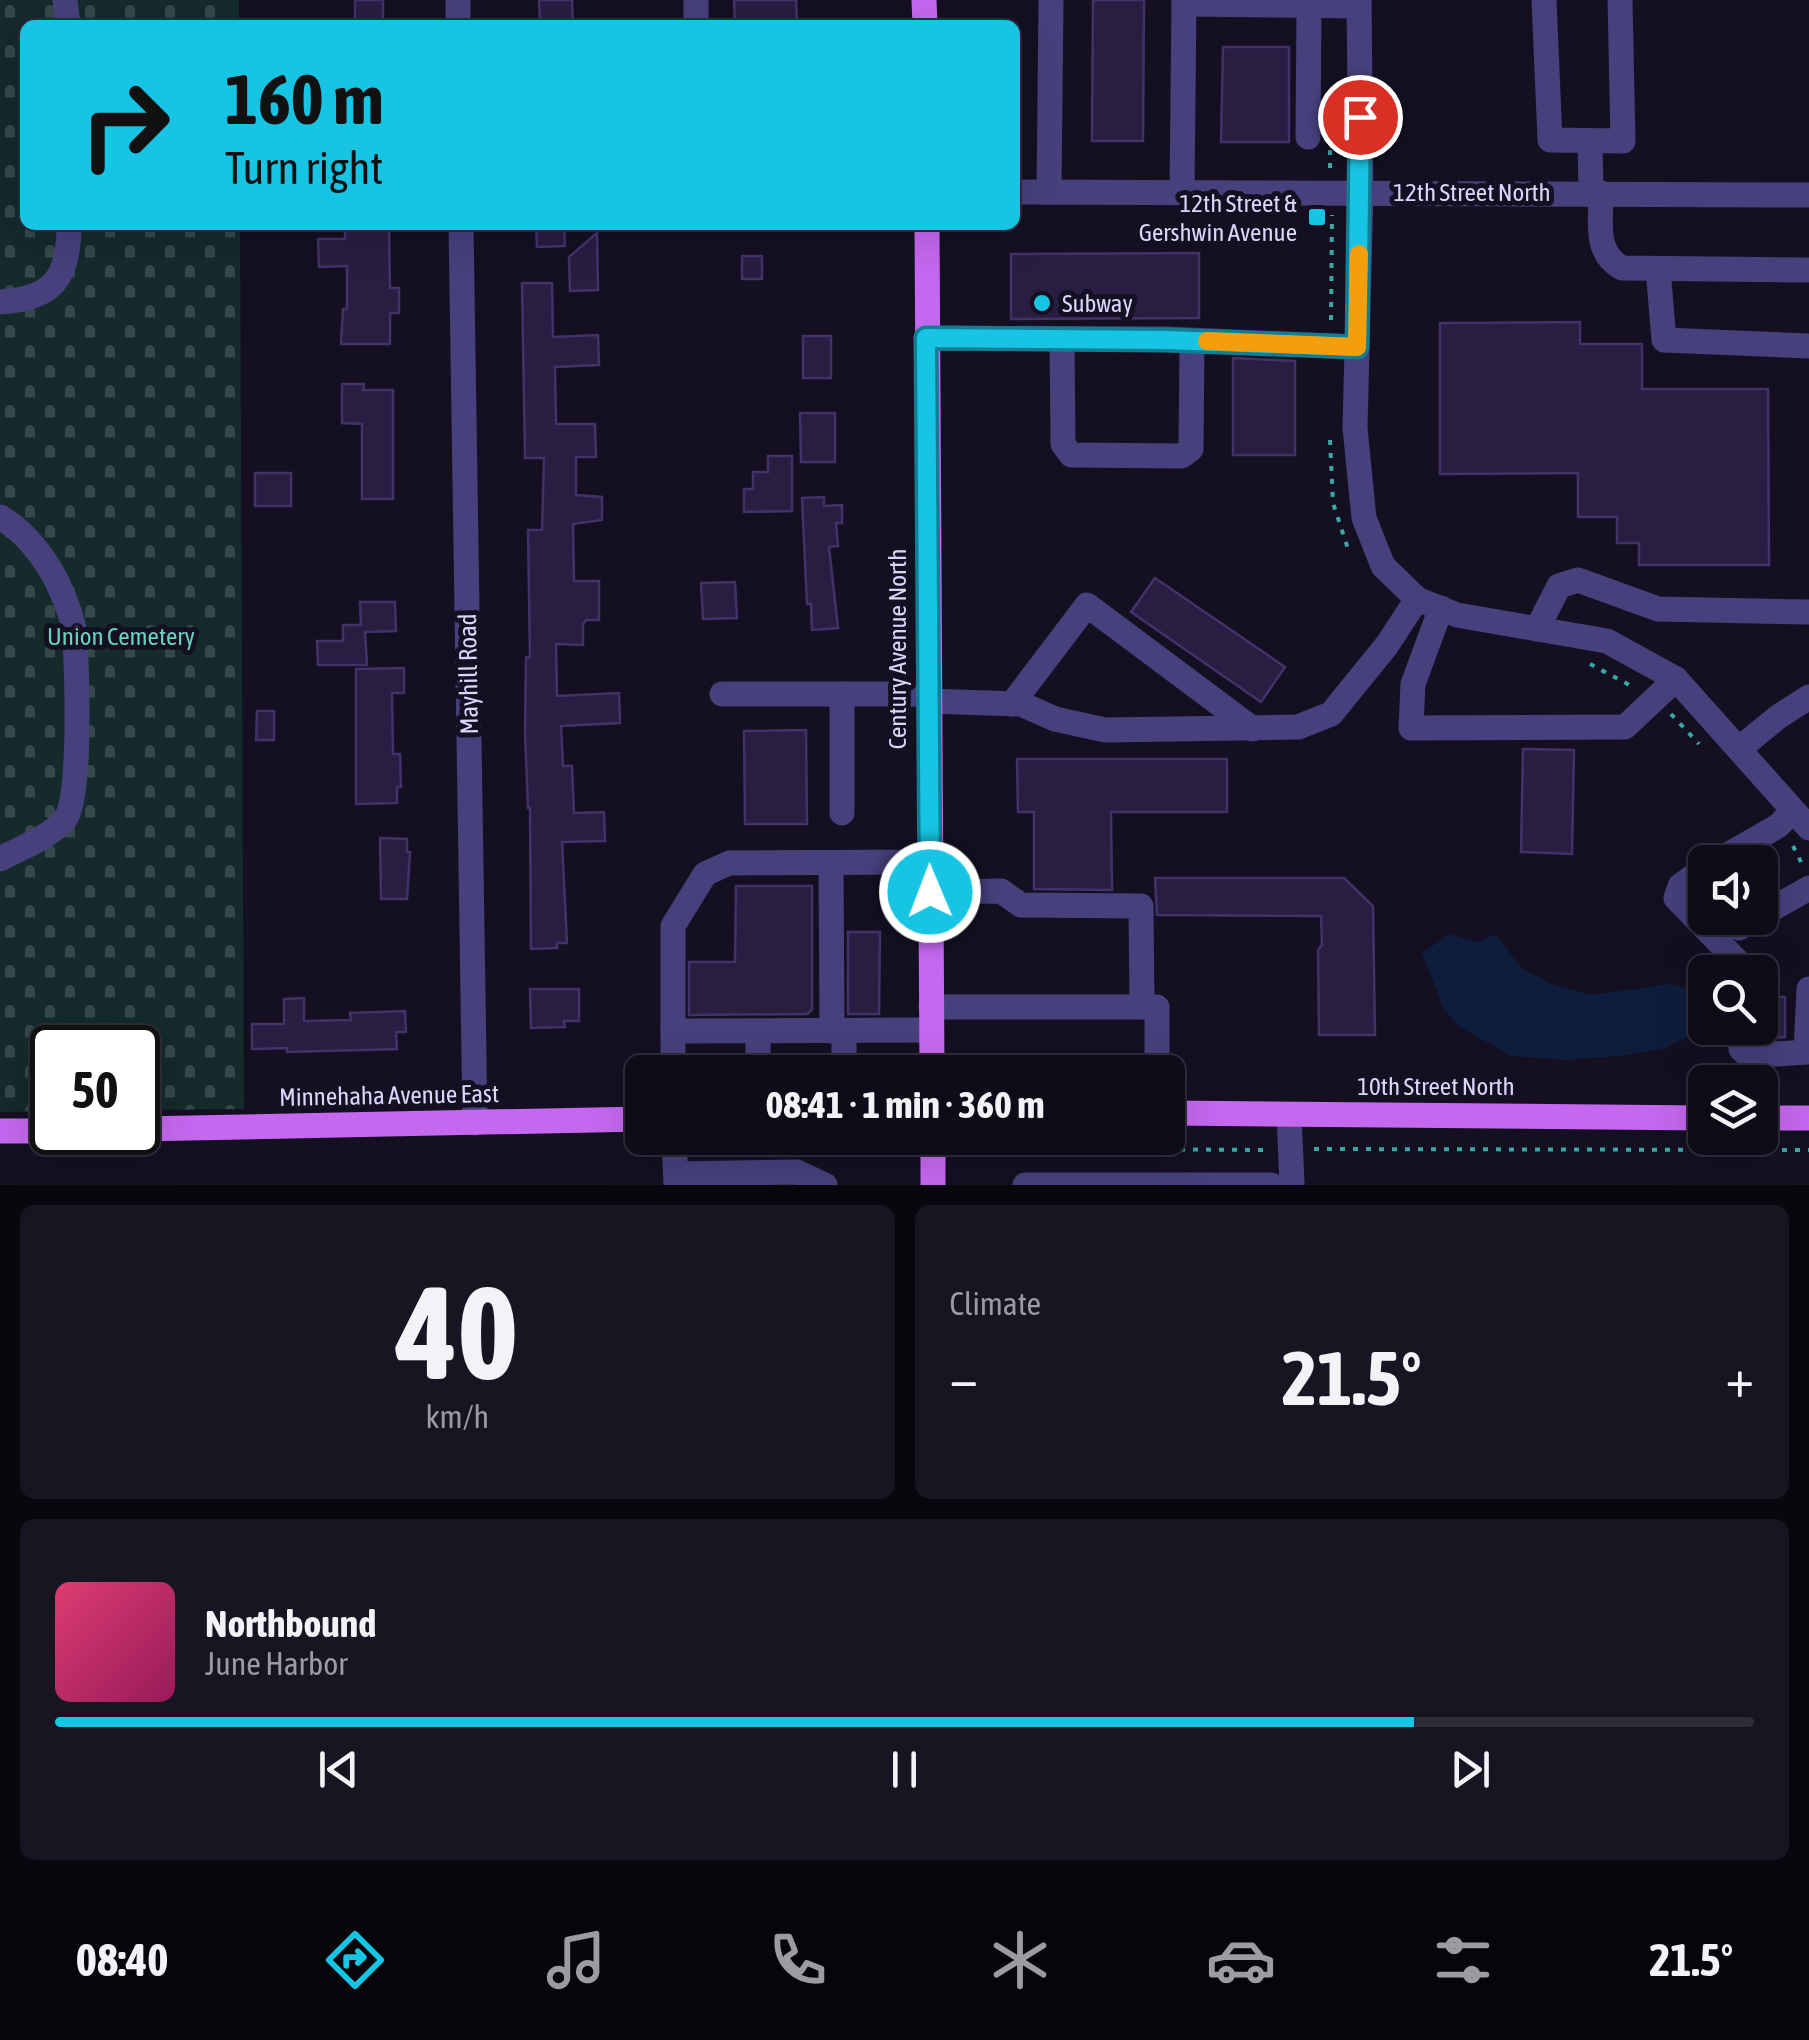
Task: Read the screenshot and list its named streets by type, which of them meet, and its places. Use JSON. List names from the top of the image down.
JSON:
{
  "streets": {
    "main road": ["Century Avenue North", "10th Street North", "Minnehaha Avenue East"],
    "street": ["12th Street North", "Mayhill Road"]
  },
  "crossings": [
    ["Mayhill Road", "Minnehaha Avenue East"]
  ],
  "parks": ["Union Cemetery"],
  "places": {
    "transit": ["12th Street & Gershwin Avenue"],
    "other": ["Subway"]
  },
  "page": {
    "turn": ["160 m", "Turn right"],
    "limit": "50",
    "trip": "08:41 · 1 min · 360 m",
    "tile": [
      ["40", "km/h"],
      "Climate"
    ],
    "heat": ["−", "21.5°", "+"],
    "song": ["Northbound", "June Harbor"],
    "tabs": ["08:40", "21.5°"]
  }
}
